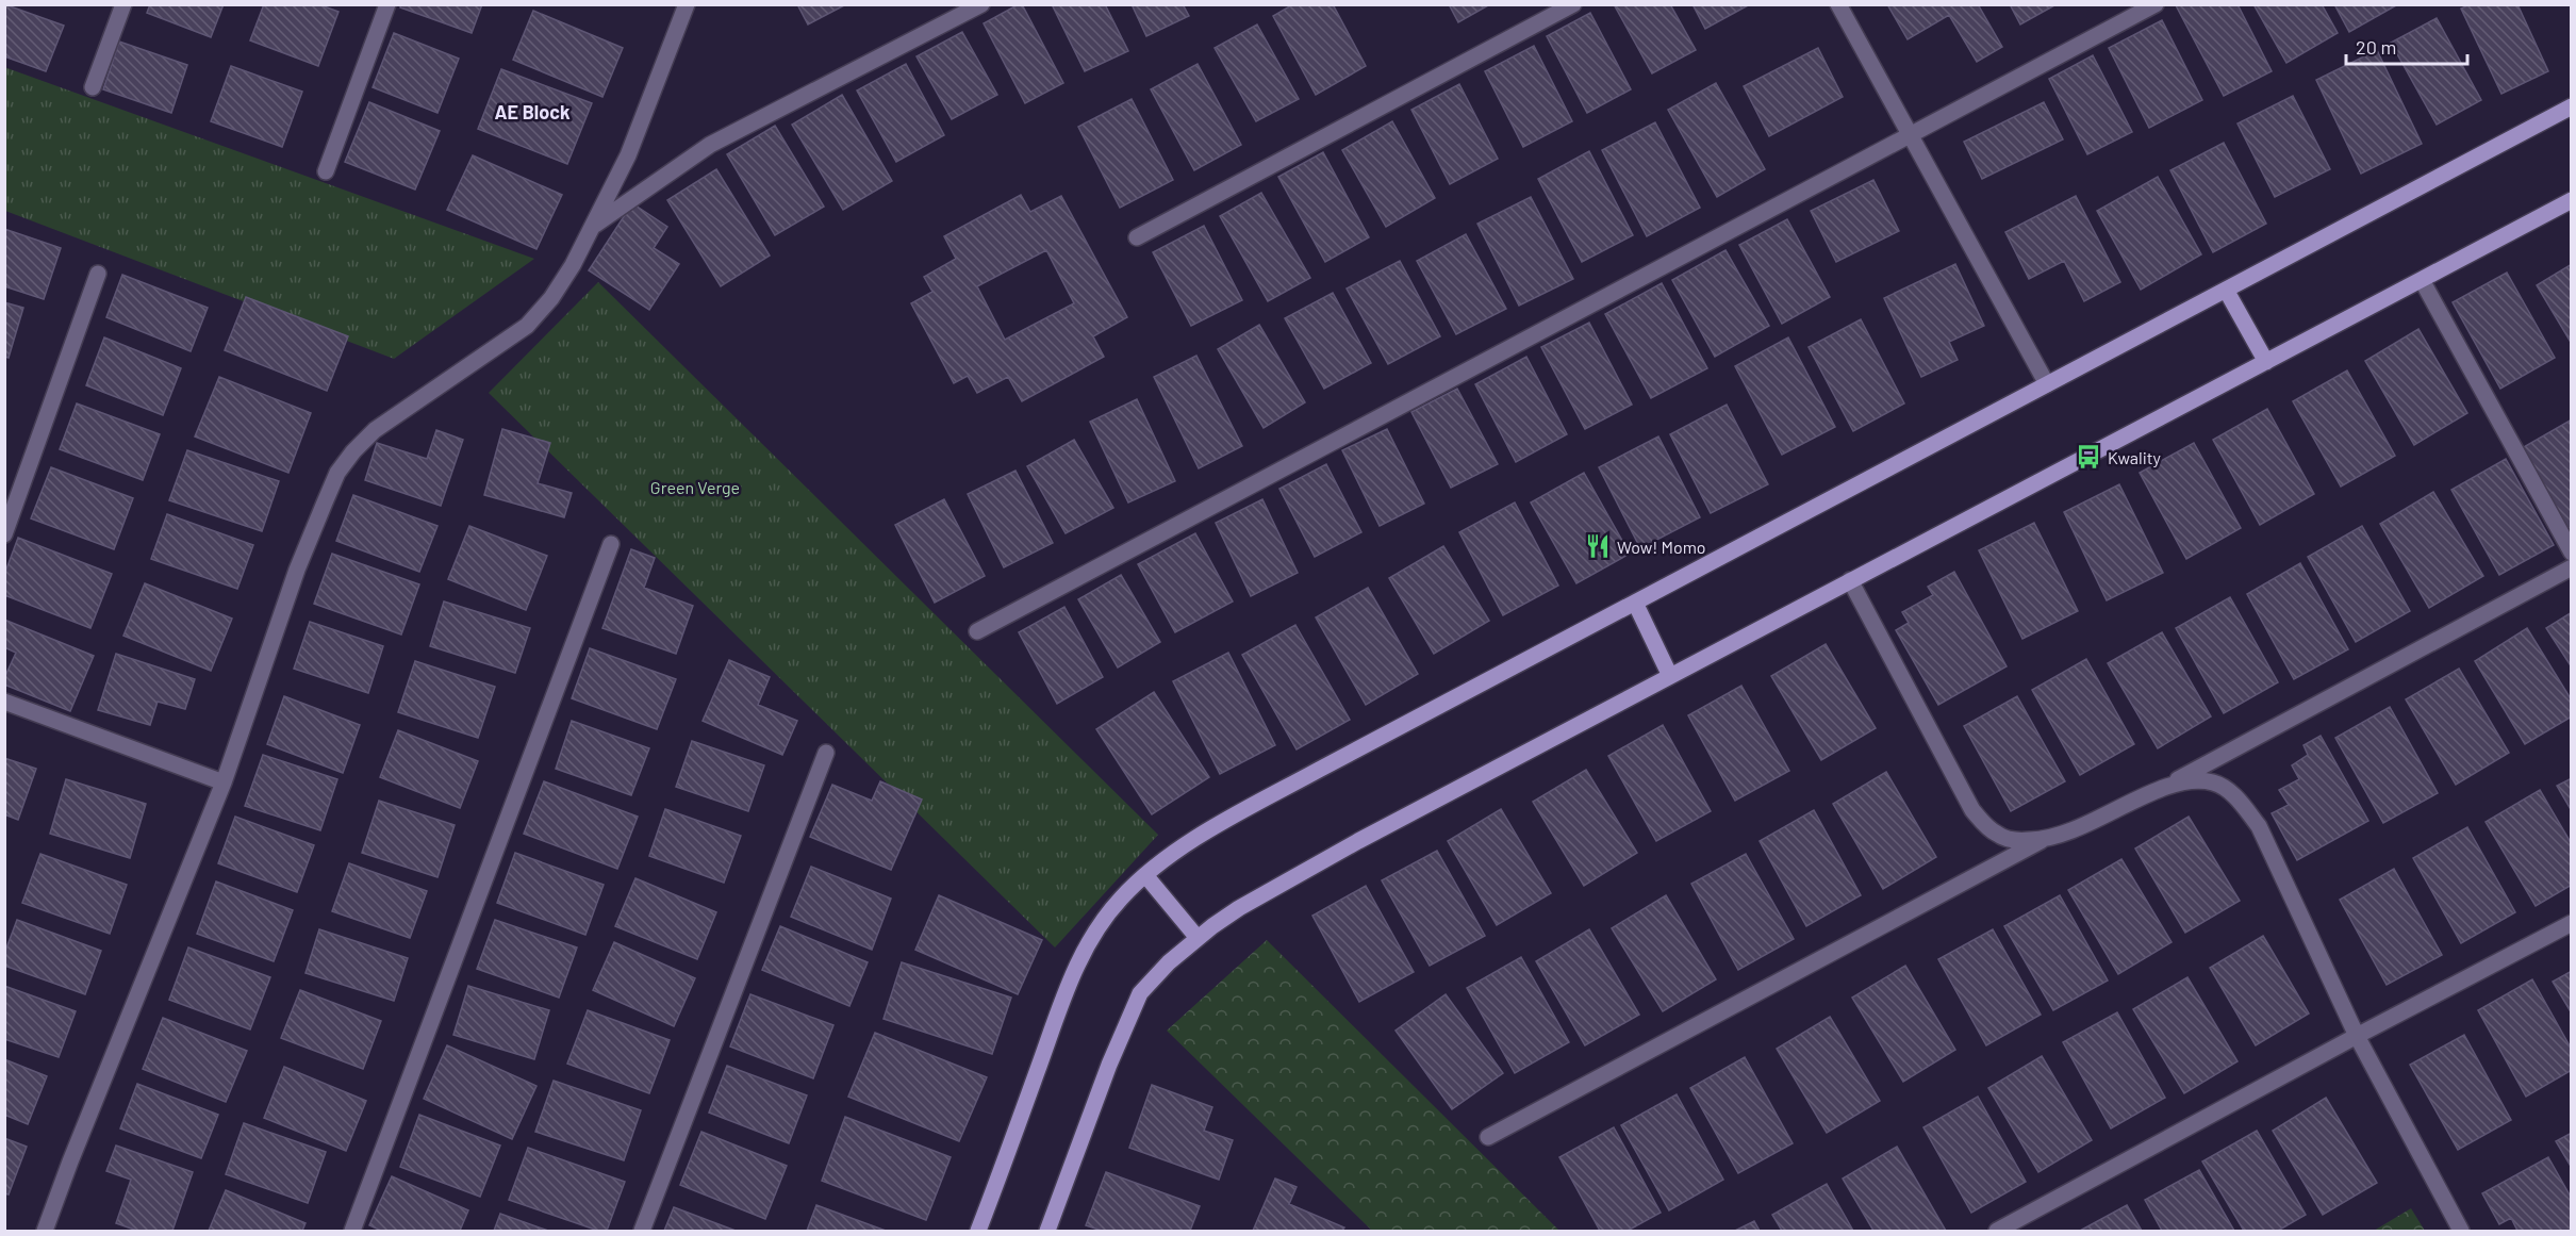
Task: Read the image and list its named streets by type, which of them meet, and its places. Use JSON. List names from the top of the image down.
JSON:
{
  "districts": ["AE Block"],
  "parks": ["Green Verge"],
  "places": {
    "bus stop": ["Kwality"],
    "restaurant": ["Wow! Momo"]
  },
  "scale_bar": "20 m"
}
